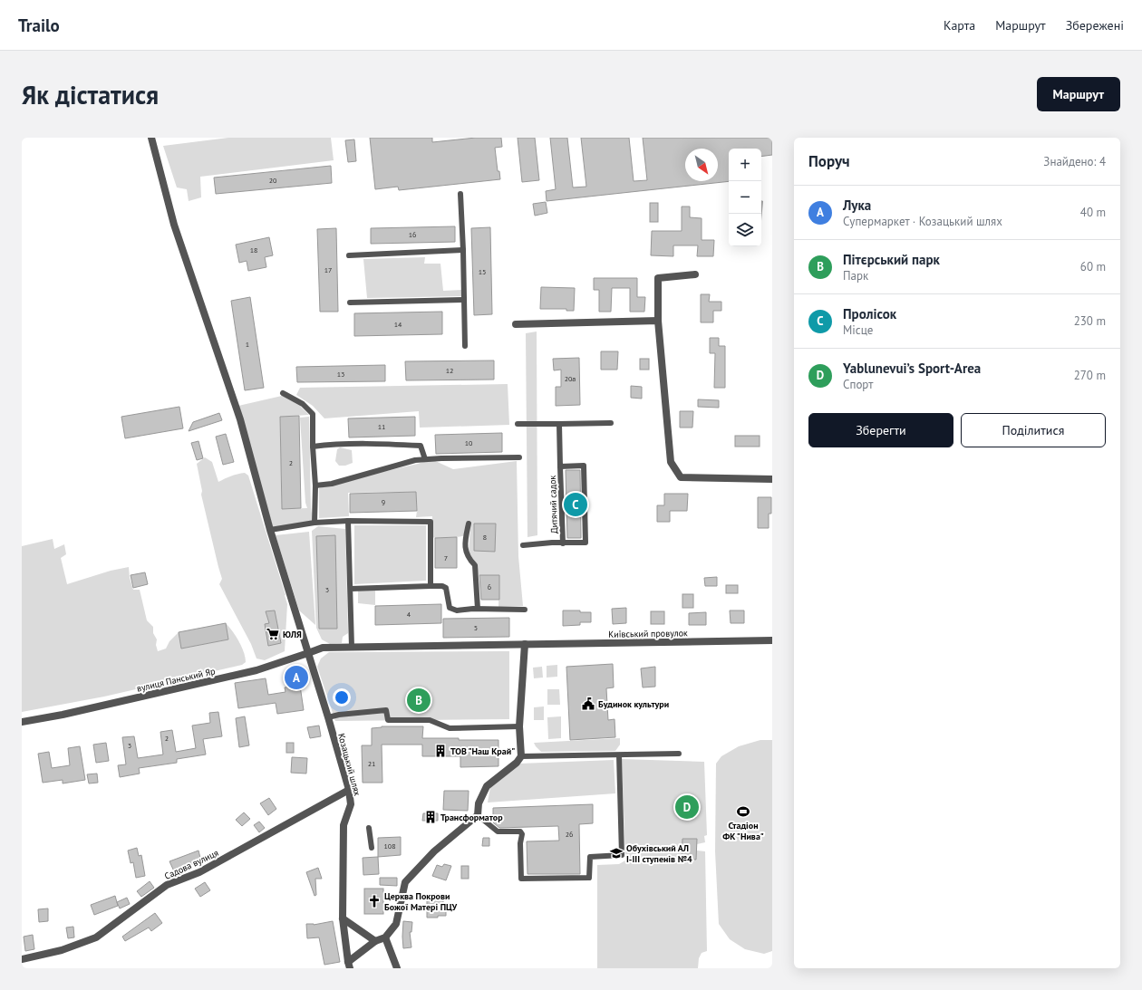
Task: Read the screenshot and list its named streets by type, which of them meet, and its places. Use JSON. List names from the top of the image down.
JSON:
{
  "streets": {
    "street": [
      "Київський провулок",
      "вулиця Панський Яр",
      "Козацький шлях",
      "Садова вулиця"
    ],
    "lane": ["Дитячий садок"]
  },
  "crossings": [
    ["Київський провулок", "вулиця Панський Яр"],
    ["вулиця Панський Яр", "Козацький шлях"],
    ["Козацький шлях", "Садова вулиця"]
  ],
  "places": {
    "supermarket": ["ЮЛЯ"],
    "public building": ["Будинок культури"],
    "building": ["ТОВ \"Наш Край\"", "Трансформатор"],
    "sports": ["Стадіон ФК \"Нива\""],
    "school or university": ["Обухівський АЛ І-ІІІ ступенів №4"],
    "church": ["Церква Покрови Божої Матері ПЦУ"]
  },
  "house_numbers": [
    "20",
    "16",
    "18",
    "17",
    "15",
    "14",
    "1",
    "12",
    "13",
    "20а",
    "11",
    "10",
    "2",
    "9",
    "8",
    "7",
    "6",
    "3",
    "4",
    "5",
    "2",
    "3",
    "21",
    "26",
    "108"
  ],
  "north": "bottom right",
  "page": {
    "header": "Trailo",
    "nav": ["Карта", "Маршрут", "Збережені"],
    "buttons": [
      "Маршрут",
      ["Зберегти", "Поділитися"]
    ],
    "title": "Як дістатися",
    "heading": ["Поруч", "Знайдено: 4"],
    "map_buttons": ["+", "−"],
    "list": [
      {
        "mark": "A",
        "name": "Лука",
        "note": "Супермаркет · Козацький шлях",
        "value": "40 m"
      },
      {
        "mark": "B",
        "name": "Пітєрський парк",
        "note": "Парк",
        "value": "60 m"
      },
      {
        "mark": "C",
        "name": "Пролісок",
        "note": "Місце",
        "value": "230 m"
      },
      {
        "mark": "D",
        "name": "Yablunevui’s Sport-Area",
        "note": "Спорт",
        "value": "270 m"
      }
    ],
    "pins": [
      "C",
      "A",
      "B",
      "D"
    ]
  }
}
